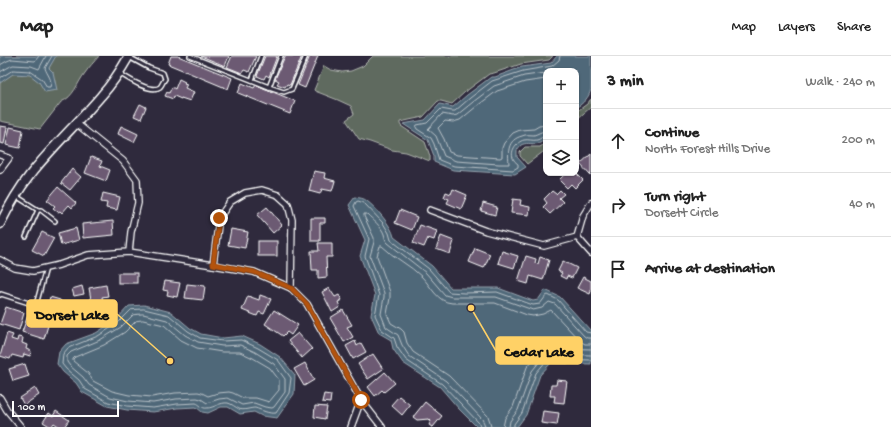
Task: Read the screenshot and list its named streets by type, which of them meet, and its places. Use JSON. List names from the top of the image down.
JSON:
{
  "places": ["Cedar Lake", "Dorset Lake"],
  "scale_bar": "100 m",
  "page": {
    "header": "Map",
    "nav": ["Map", "Layers", "Share"],
    "heading": ["3 min", "Walk · 240 m"],
    "map_buttons": ["+", "−"],
    "list": [
      ["Continue", "North Forest Hills Drive", "200 m"],
      ["Turn right", "Dorsett Circle", "40 m"],
      "Arrive at destination"
    ],
    "scale": "100 m"
  }
}
